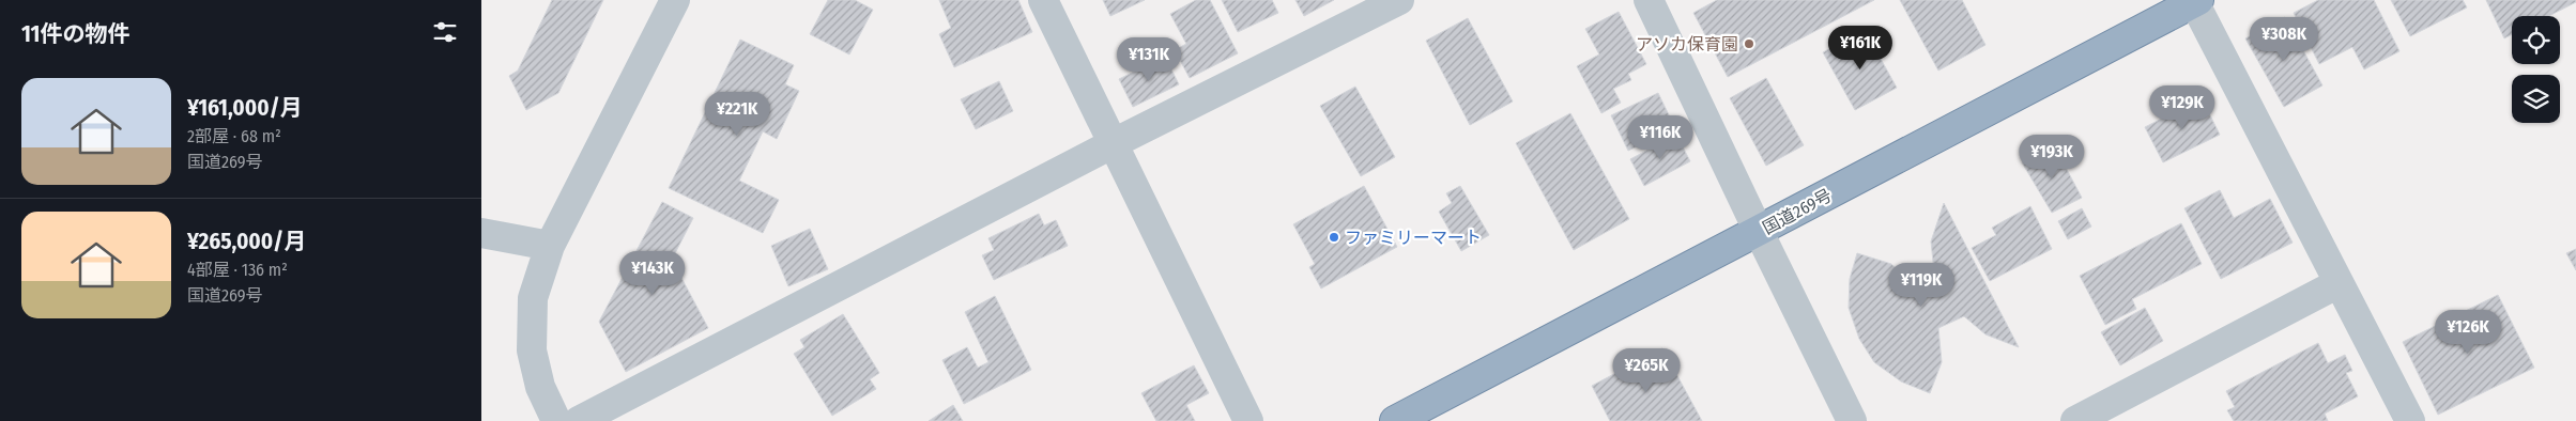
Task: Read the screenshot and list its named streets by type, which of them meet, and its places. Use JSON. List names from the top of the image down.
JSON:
{
  "streets": {
    "highway": ["国道269号"]
  },
  "places": ["アソカ保育園", "ファミリーマート"],
  "page": {
    "heading": "11件の物件",
    "price": [
      "¥308K",
      "¥161K",
      "¥131K",
      "¥129K",
      "¥221K",
      "¥116K",
      "¥193K",
      "¥143K",
      "¥119K",
      "¥126K",
      "¥265K"
    ],
    "list": [
      {
        "name": "¥161,000/月",
        "note": "2部屋 · 68 m² · 国道269号"
      },
      {
        "name": "¥265,000/月",
        "note": "4部屋 · 136 m² · 国道269号"
      }
    ]
  }
}
